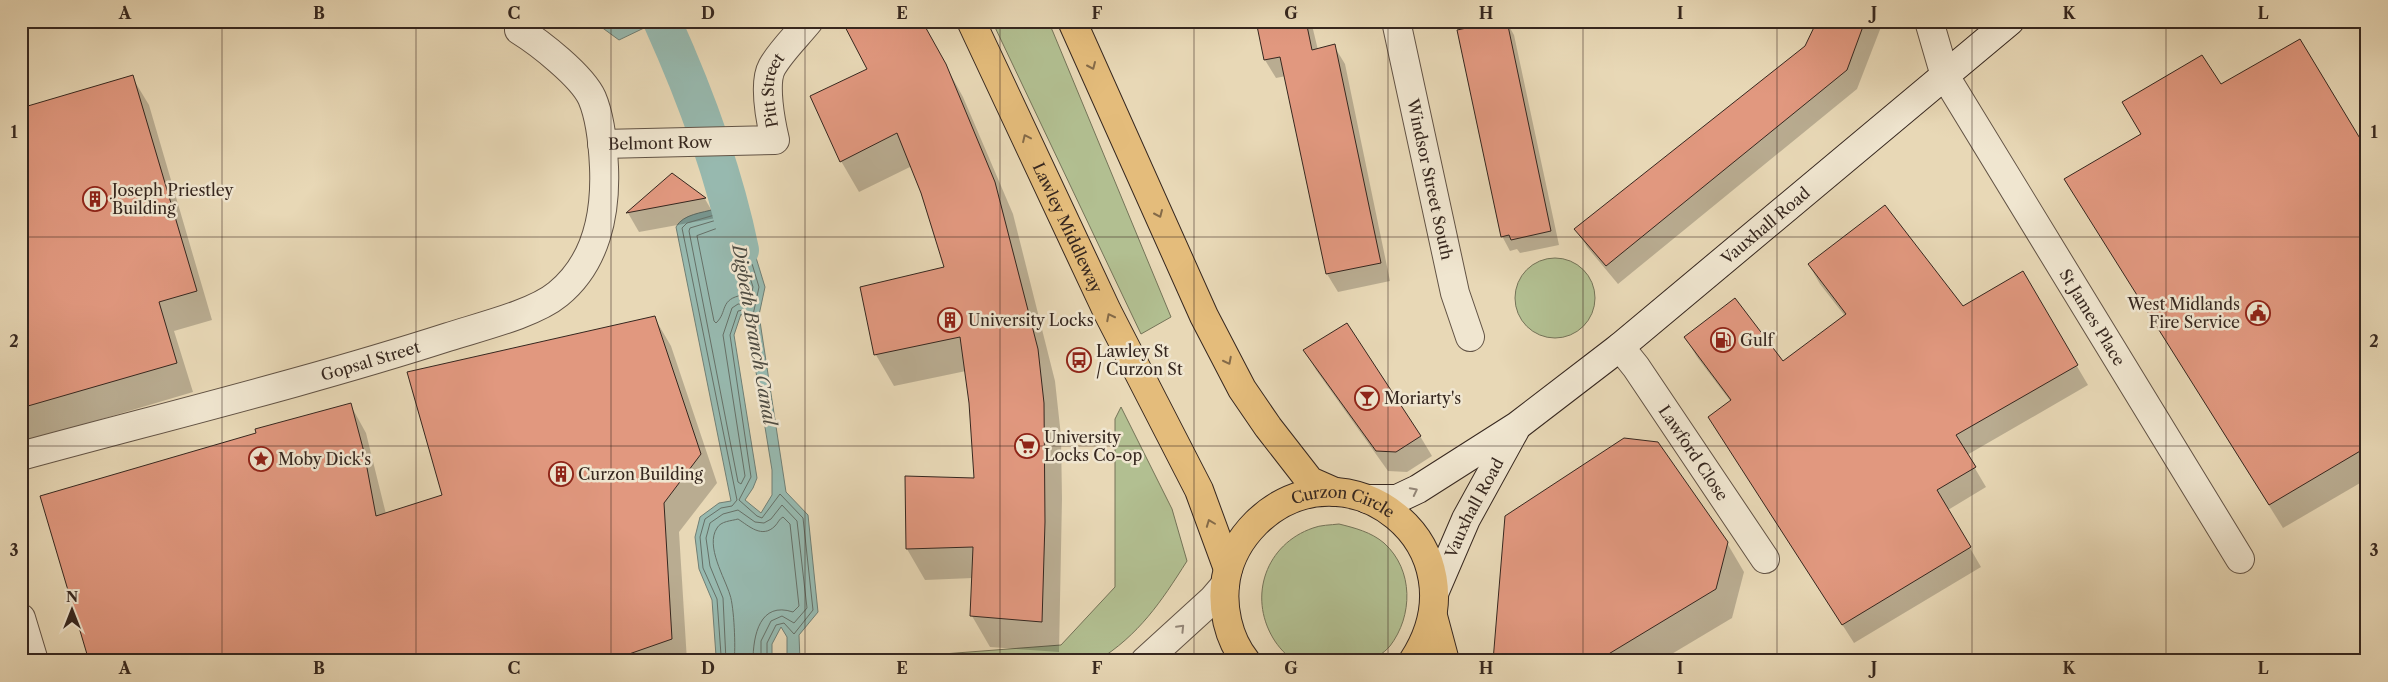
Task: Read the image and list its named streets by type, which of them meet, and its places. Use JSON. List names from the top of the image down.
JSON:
{
  "streets": {
    "highway": ["Lawley Middleway", "Curzon Circle"],
    "street": [
      "Pitt Street",
      "Belmont Row",
      "Windsor Street South",
      "Vauxhall Road",
      "St James Place",
      "Gopsal Street",
      "Lawford Close"
    ]
  },
  "crossings": [
    ["Pitt Street", "Belmont Row"],
    ["Belmont Row", "Gopsal Street"],
    ["Vauxhall Road", "St James Place"],
    ["Vauxhall Road", "Lawford Close"],
    ["Vauxhall Road", "Curzon Circle"],
    ["Lawley Middleway", "Curzon Circle"]
  ],
  "water": ["Digbeth Branch Canal"],
  "places": {
    "building": ["Joseph Priestley Building", "University Locks", "Curzon Building"],
    "public building": ["West Midlands Fire Service"],
    "fuel station": ["Gulf"],
    "bus stop": ["Lawley St / Curzon St"],
    "bar": ["Moriarty's"],
    "supermarket": ["University Locks Co-op"],
    "place": ["Moby Dick's"]
  },
  "north": "top",
  "grid": {
    "columns": [
      "A",
      "B",
      "C",
      "D",
      "E",
      "F",
      "G",
      "H",
      "I",
      "J",
      "K",
      "L"
    ],
    "rows": ["1", "2", "3"]
  }
}
